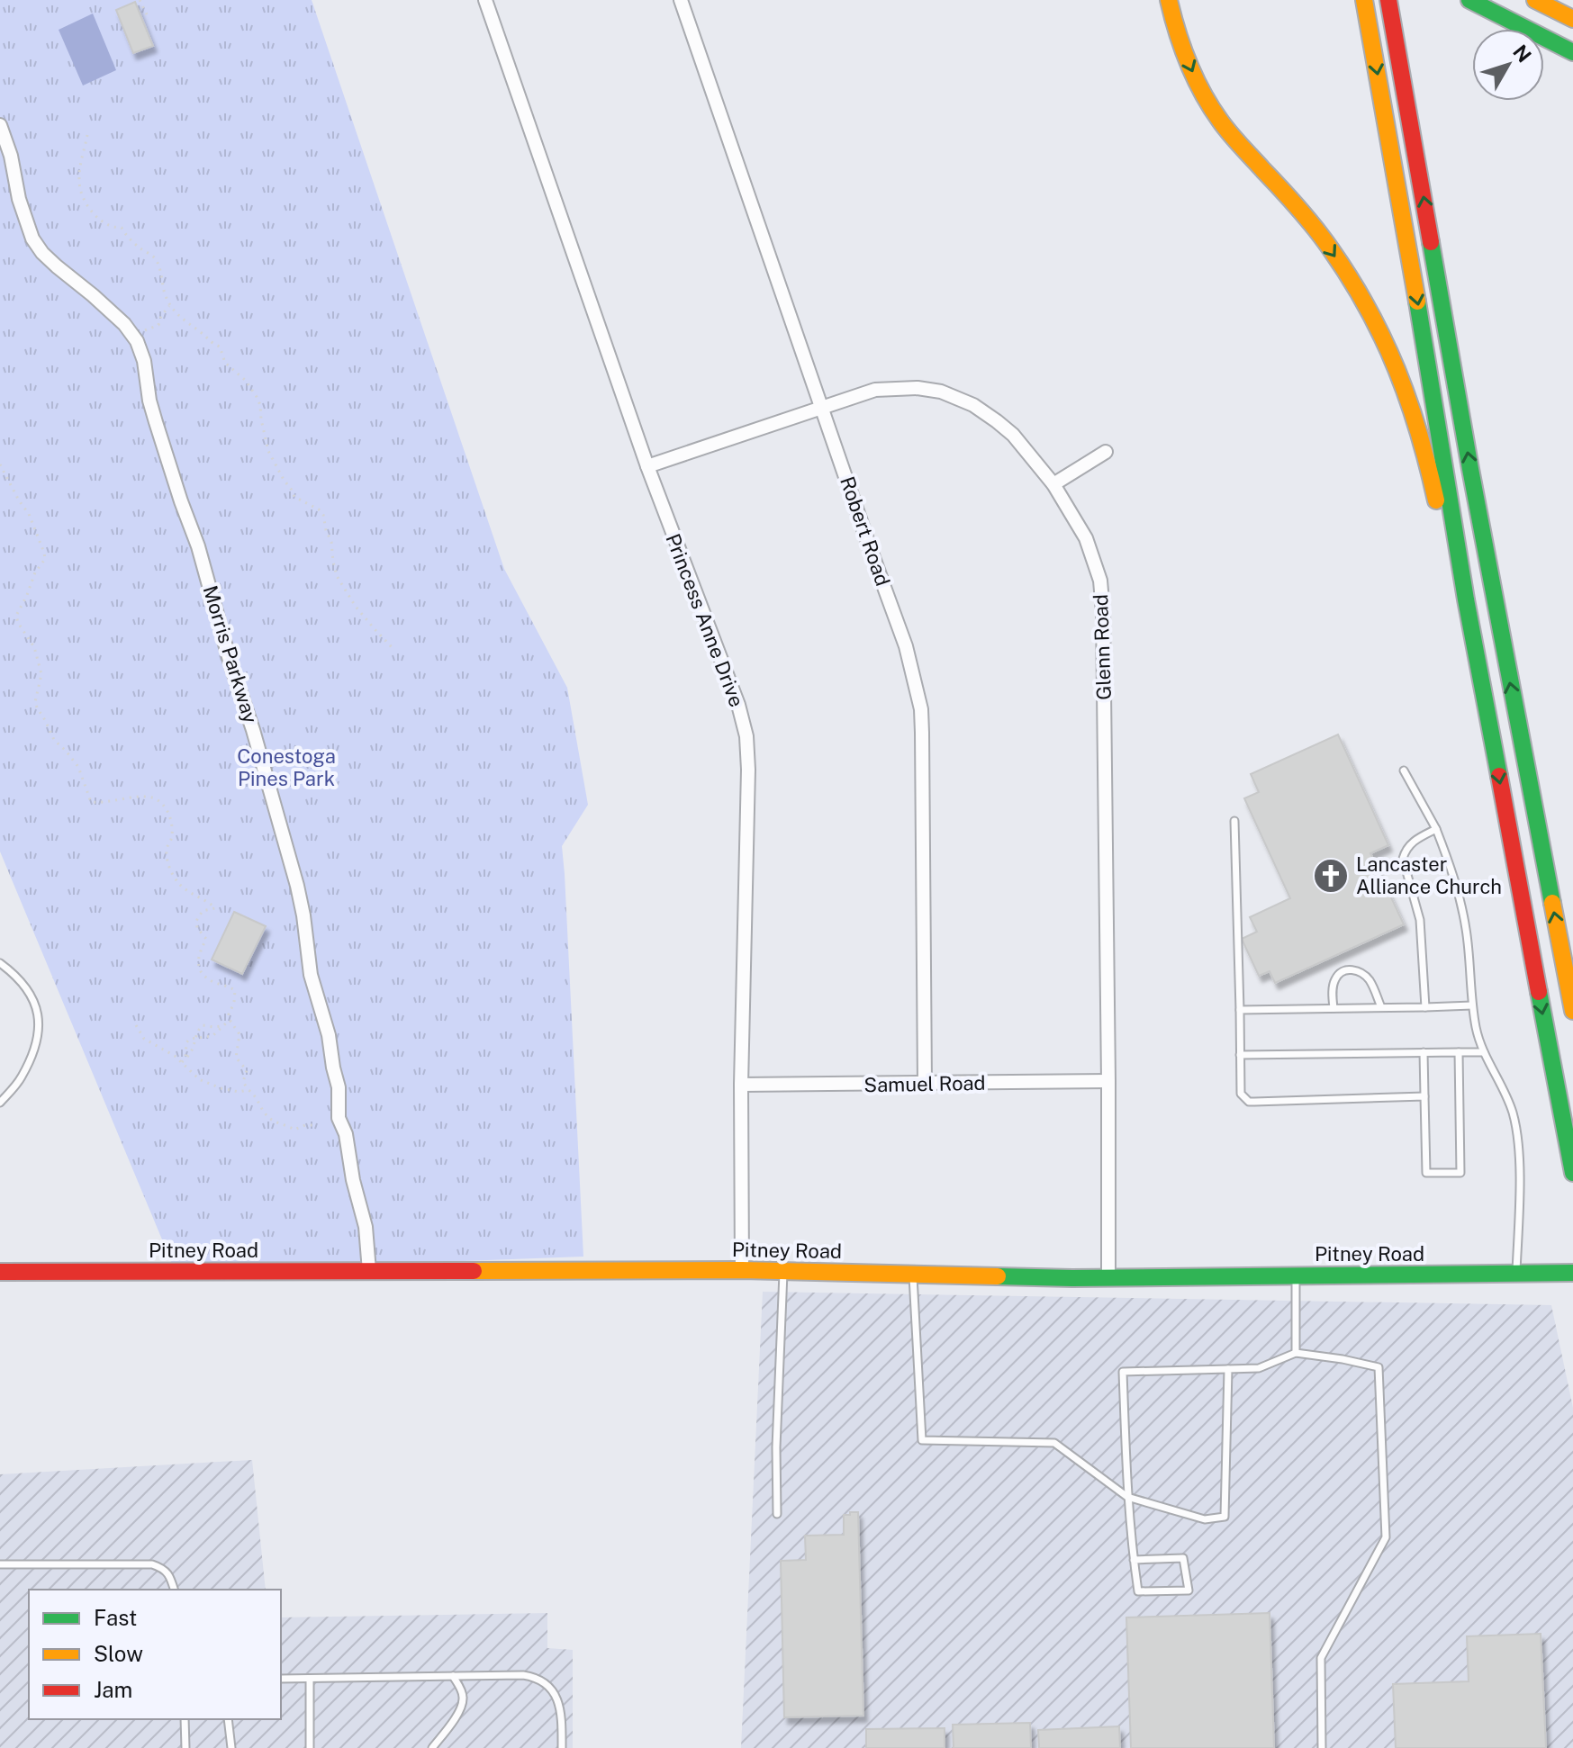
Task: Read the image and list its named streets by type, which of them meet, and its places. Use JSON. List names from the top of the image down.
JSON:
{
  "streets": {
    "main road": ["Pitney Road"],
    "street": [
      "Robert Road",
      "Princess Anne Drive",
      "Glenn Road",
      "Morris Parkway",
      "Samuel Road"
    ]
  },
  "crossings": [
    ["Robert Road", "Glenn Road"],
    ["Robert Road", "Samuel Road"],
    ["Princess Anne Drive", "Glenn Road"],
    ["Princess Anne Drive", "Samuel Road"],
    ["Princess Anne Drive", "Pitney Road"],
    ["Glenn Road", "Samuel Road"],
    ["Glenn Road", "Pitney Road"],
    ["Morris Parkway", "Pitney Road"]
  ],
  "parks": ["Conestoga Pines Park"],
  "places": {
    "church": ["Lancaster Alliance Church"]
  },
  "legend": ["Fast", "Slow", "Jam"],
  "north": "top right"
}
